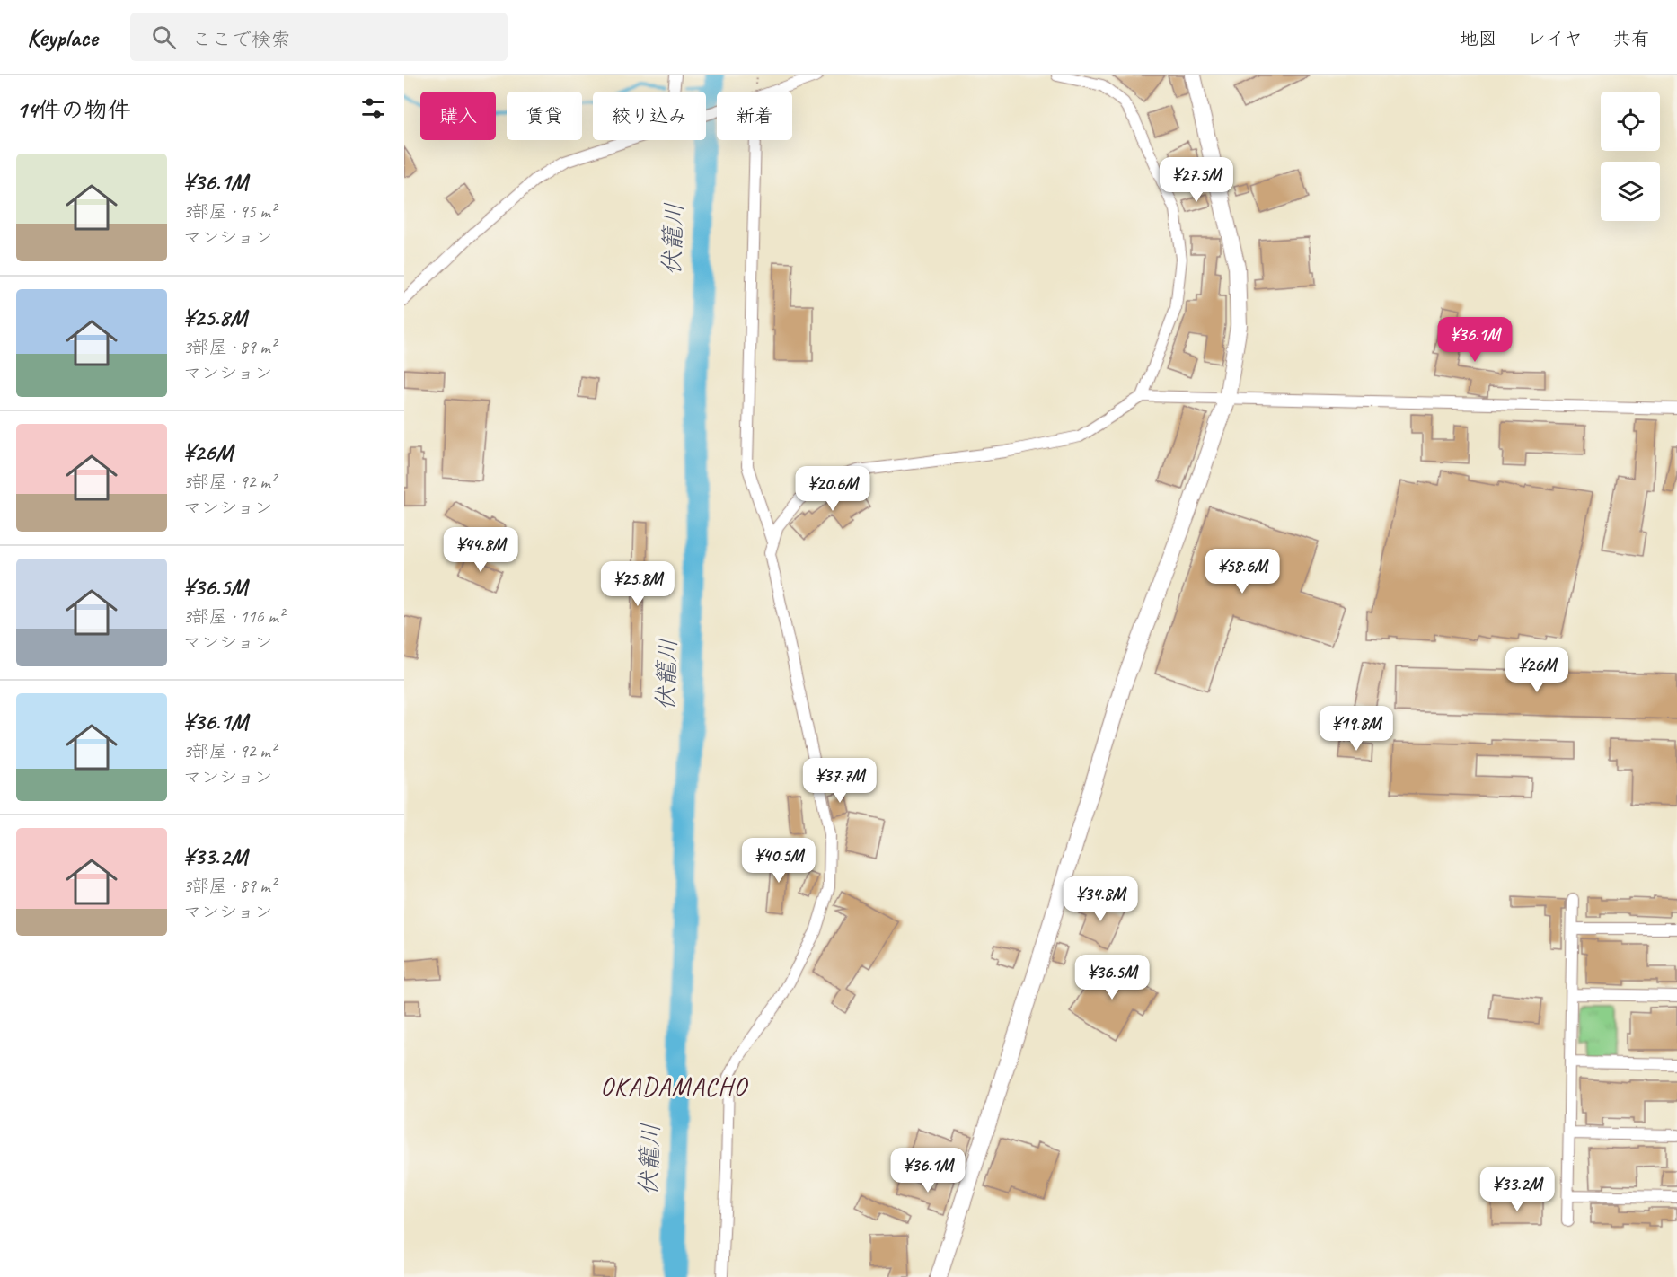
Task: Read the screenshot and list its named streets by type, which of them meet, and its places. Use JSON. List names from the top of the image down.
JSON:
{
  "districts": ["OKADAMACHO"],
  "water": ["伏籠川"],
  "page": {
    "header": "Keyplace",
    "search": "ここで検索",
    "nav": ["地図", "レイヤ", "共有"],
    "heading": "14件の物件",
    "chip": [
      "購入",
      "賃貸",
      "絞り込み",
      "新着"
    ],
    "list": [
      {
        "name": "¥36.1M",
        "note": "3部屋 · 95 m² · マンション"
      },
      {
        "name": "¥25.8M",
        "note": "3部屋 · 89 m² · マンション"
      },
      {
        "name": "¥26M",
        "note": "3部屋 · 92 m² · マンション"
      },
      {
        "name": "¥36.5M",
        "note": "3部屋 · 116 m² · マンション"
      },
      {
        "name": "¥36.1M",
        "note": "3部屋 · 92 m² · マンション"
      },
      {
        "name": "¥33.2M",
        "note": "3部屋 · 89 m² · マンション"
      }
    ],
    "price": [
      "¥27.5M",
      "¥36.1M",
      "¥20.6M",
      "¥44.8M",
      "¥58.6M",
      "¥25.8M",
      "¥26M",
      "¥19.8M",
      "¥37.7M",
      "¥40.5M",
      "¥34.8M",
      "¥36.5M",
      "¥36.1M",
      "¥33.2M"
    ]
  }
}
